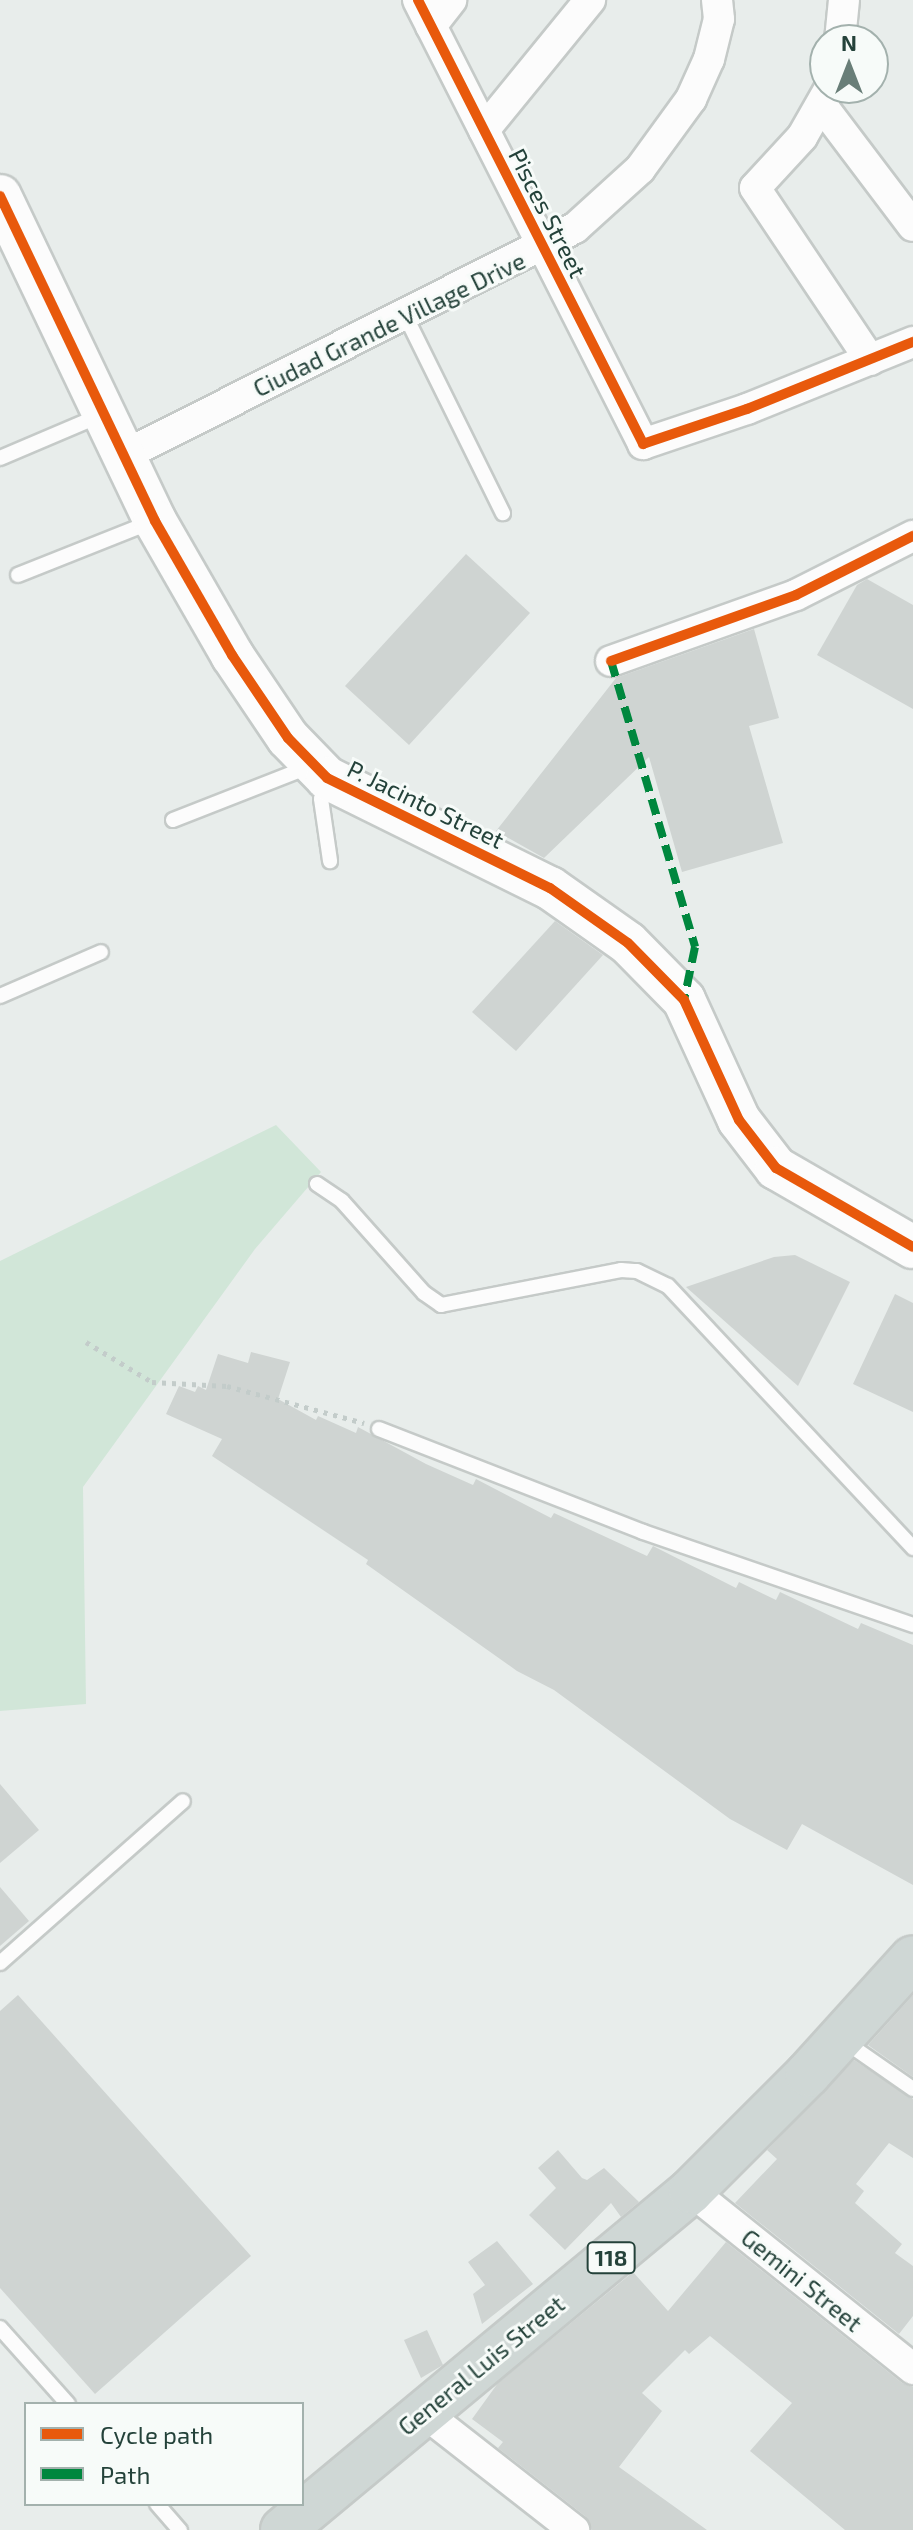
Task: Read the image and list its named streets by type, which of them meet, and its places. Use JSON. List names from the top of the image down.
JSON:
{
  "streets": {
    "main road": ["118", "General Luis Street"],
    "street": [
      "Pisces Street",
      "Ciudad Grande Village Drive",
      "P. Jacinto Street",
      "Gemini Street"
    ]
  },
  "crossings": [
    ["Pisces Street", "Ciudad Grande Village Drive"],
    ["Ciudad Grande Village Drive", "P. Jacinto Street"],
    ["Gemini Street", "General Luis Street"]
  ],
  "legend": ["Cycle path", "Path"],
  "north": "top"
}
